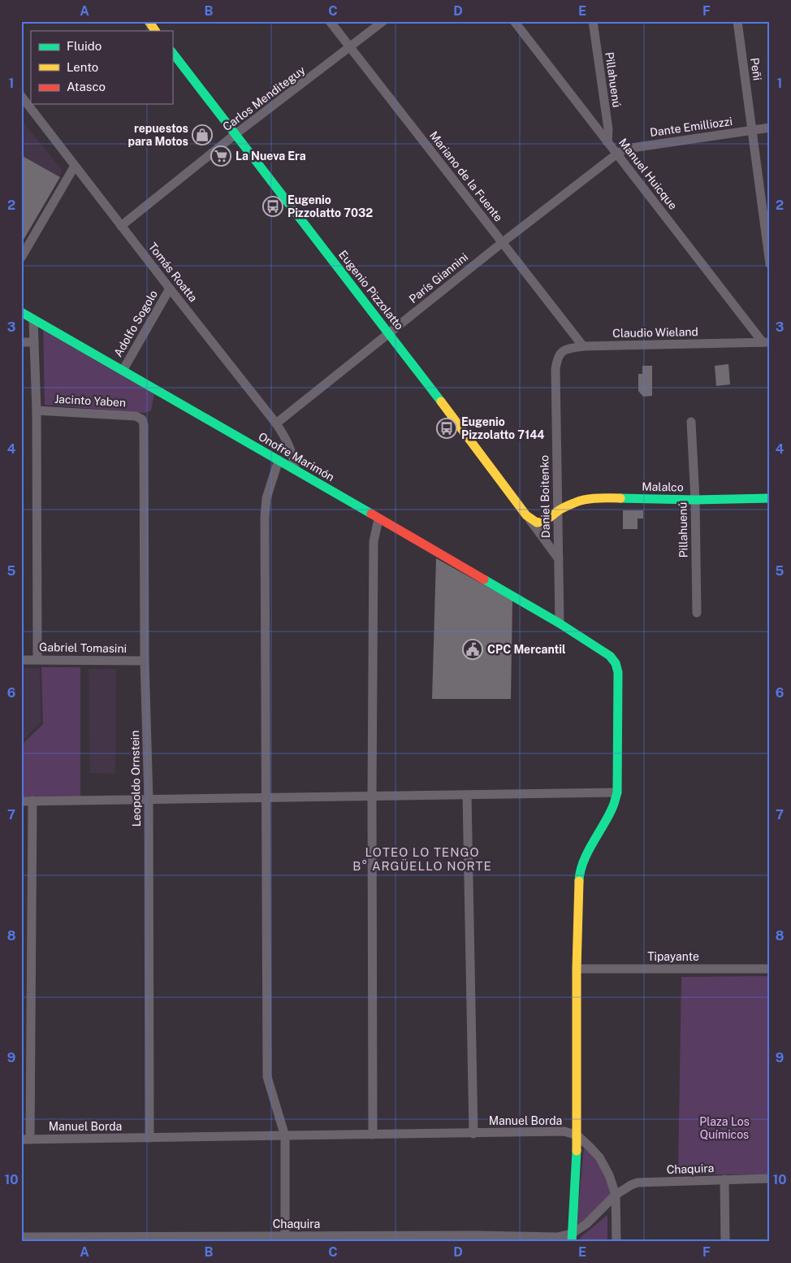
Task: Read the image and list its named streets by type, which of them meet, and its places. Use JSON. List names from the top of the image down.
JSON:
{
  "streets": {
    "street": [
      "Peñi",
      "Pillahuenú",
      "Carlos Menditeguy",
      "Dante Emilliozzi",
      "Manuel Huicque",
      "Mariano de la Fuente",
      "Tomás Roatta",
      "París Giannini",
      "Eugenio Pizzolatto",
      "Adolfo Sogolo",
      "Claudio Wieland",
      "Jacinto Yaben",
      "Onofre Marimón",
      "Malalco",
      "Daniel Boitenko",
      "Gabriel Tomasini",
      "Leopoldo Ornstein",
      "Tipayante",
      "Manuel Borda",
      "Chaquira"
    ]
  },
  "crossings": [
    ["Peñi", "Dante Emilliozzi"],
    ["Pillahuenú", "Manuel Huicque"],
    ["Pillahuenú", "Malalco"],
    ["Carlos Menditeguy", "Mariano de la Fuente"],
    ["Carlos Menditeguy", "Tomás Roatta"],
    ["Carlos Menditeguy", "Eugenio Pizzolatto"],
    ["Dante Emilliozzi", "Manuel Huicque"],
    ["Dante Emilliozzi", "París Giannini"],
    ["Manuel Huicque", "París Giannini"],
    ["Manuel Huicque", "Claudio Wieland"],
    ["Mariano de la Fuente", "París Giannini"],
    ["Mariano de la Fuente", "Claudio Wieland"],
    ["Tomás Roatta", "París Giannini"],
    ["Tomás Roatta", "Adolfo Sogolo"],
    ["Tomás Roatta", "Onofre Marimón"],
    ["París Giannini", "Eugenio Pizzolatto"],
    ["Adolfo Sogolo", "Onofre Marimón"],
    ["Claudio Wieland", "Daniel Boitenko"],
    ["Jacinto Yaben", "Leopoldo Ornstein"],
    ["Onofre Marimón", "Daniel Boitenko"],
    ["Malalco", "Daniel Boitenko"],
    ["Gabriel Tomasini", "Leopoldo Ornstein"],
    ["Leopoldo Ornstein", "Manuel Borda"],
    ["Manuel Borda", "Chaquira"]
  ],
  "districts": ["LOTEO LO TENGO B° ARGÜELLO NORTE"],
  "parks": ["Plaza Los Químicos"],
  "places": {
    "shop": ["repuestos para Motos"],
    "supermarket": ["La Nueva Era"],
    "bus stop": ["Eugenio Pizzolatto 7032", "Eugenio Pizzolatto 7144"],
    "public building": ["CPC Mercantil"]
  },
  "legend": ["Fluido", "Lento", "Atasco"],
  "grid": {
    "columns": [
      "A",
      "B",
      "C",
      "D",
      "E",
      "F"
    ],
    "rows": [
      "1",
      "2",
      "3",
      "4",
      "5",
      "6",
      "7",
      "8",
      "9",
      "10"
    ]
  }
}
